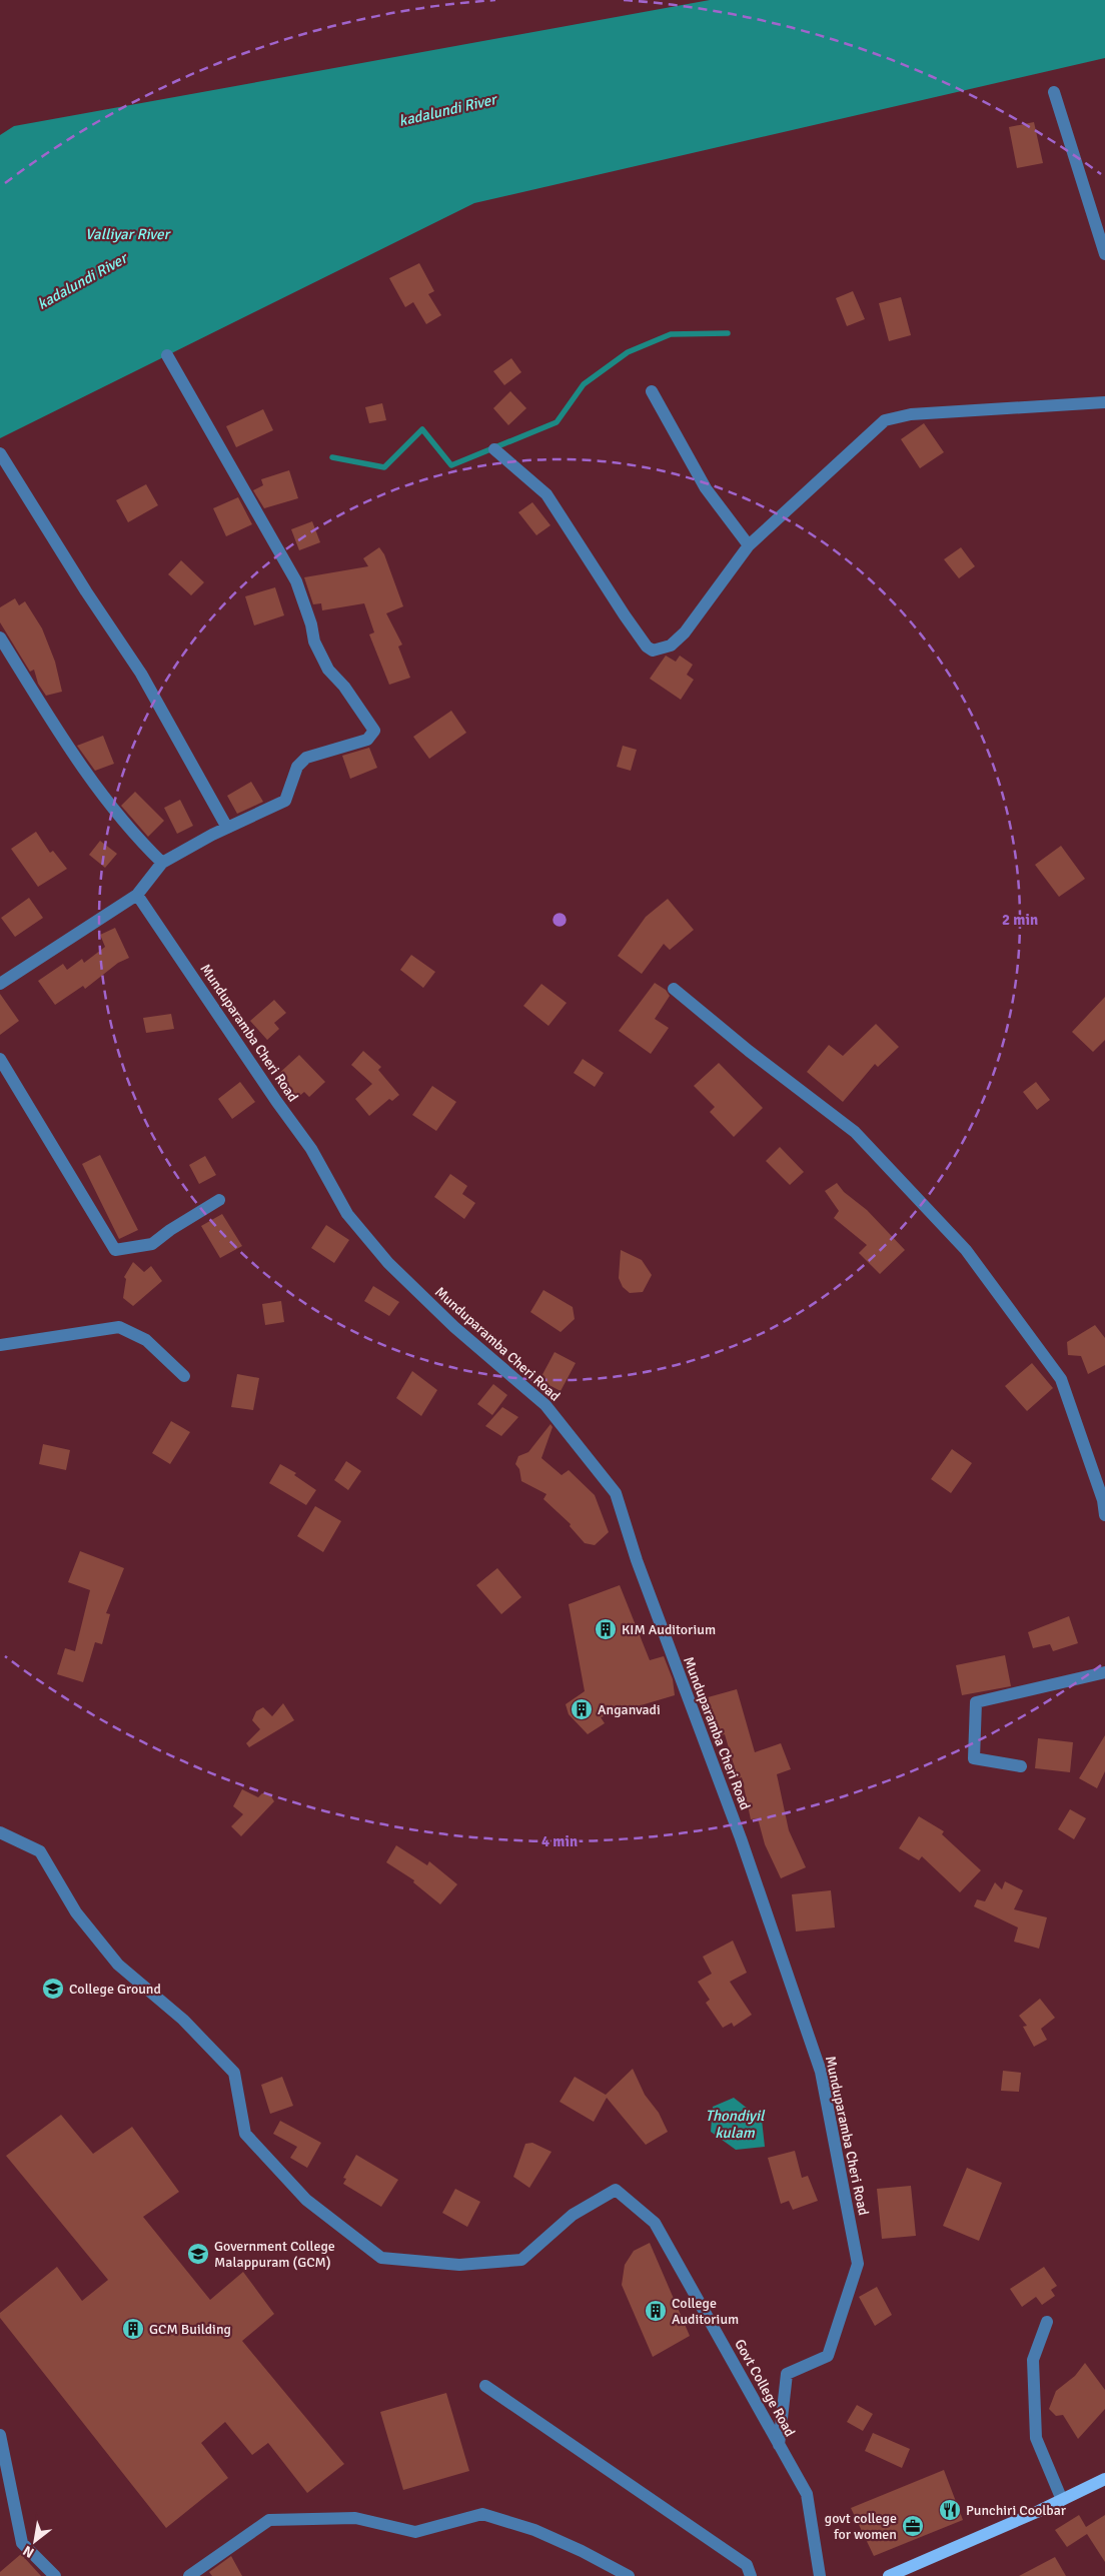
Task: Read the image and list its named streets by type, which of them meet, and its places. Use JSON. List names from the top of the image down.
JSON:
{
  "streets": {
    "street": ["Munduparamba Cheri Road", "Govt College Road"]
  },
  "crossings": [
    ["Munduparamba Cheri Road", "Govt College Road"]
  ],
  "water": ["kadalundi River", "Valliyar River", "Thondiyil kulam"],
  "places": {
    "building": [
      "KIM Auditorium",
      "Anganvadi",
      "College Auditorium",
      "GCM Building"
    ],
    "school or university": ["College Ground", "Government College Malappuram (GCM)"],
    "restaurant": ["Punchiri Coolbar"],
    "office": ["govt college for women"]
  },
  "north": "bottom left",
  "rings": ["2 min", "4 min"]
}
